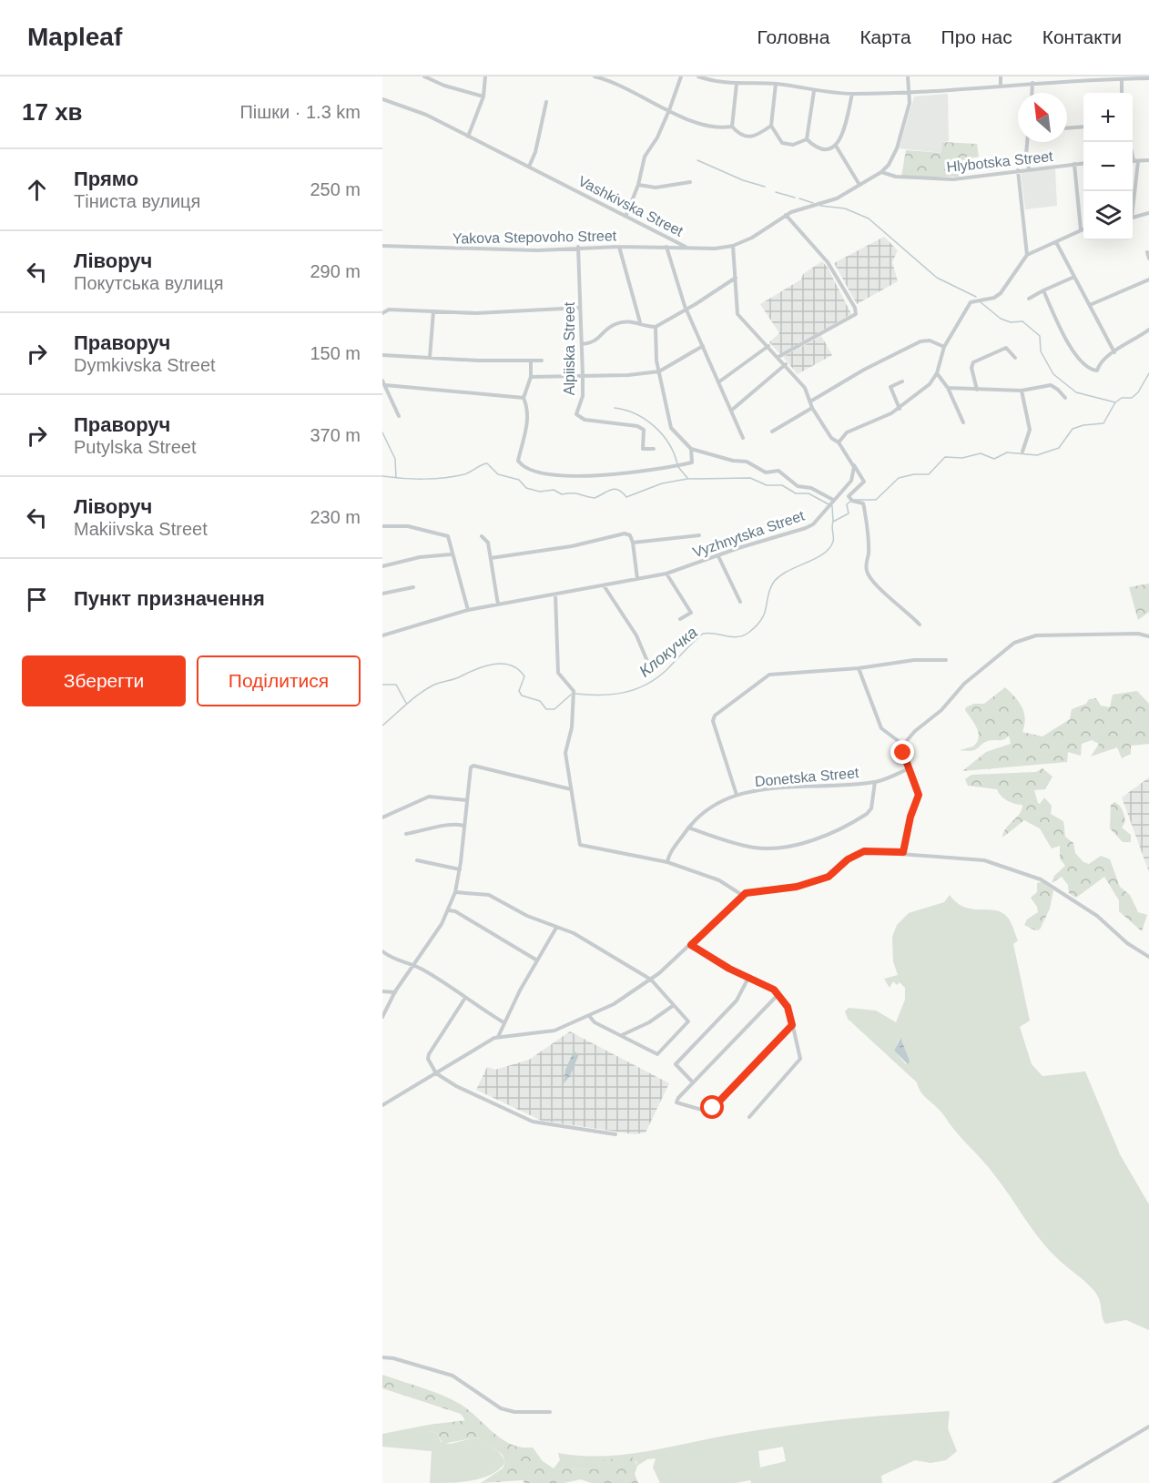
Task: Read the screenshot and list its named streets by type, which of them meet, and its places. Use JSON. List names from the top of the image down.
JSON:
{
  "streets": {
    "street": [
      "Hlybotska Street",
      "Vashkivska Street",
      "Yakova Stepovoho Street",
      "Alpiiska Street",
      "Vyzhnytska Street",
      "Donetska Street"
    ]
  },
  "crossings": [
    ["Hlybotska Street", "Vashkivska Street"],
    ["Vashkivska Street", "Yakova Stepovoho Street"],
    ["Yakova Stepovoho Street", "Alpiiska Street"]
  ],
  "water": ["Клокучка"],
  "north": "top left",
  "page": {
    "header": "Mapleaf",
    "nav": [
      "Головна",
      "Карта",
      "Про нас",
      "Контакти"
    ],
    "heading": ["17 хв", "Пішки · 1.3 km"],
    "map_buttons": ["+", "−"],
    "list": [
      ["Прямо", "Тіниста вулиця", "250 m"],
      ["Ліворуч", "Покутська вулиця", "290 m"],
      ["Праворуч", "Dymkivska Street", "150 m"],
      ["Праворуч", "Putylska Street", "370 m"],
      ["Ліворуч", "Makiivska Street", "230 m"],
      "Пункт призначення"
    ],
    "buttons": ["Зберегти", "Поділитися"]
  }
}
